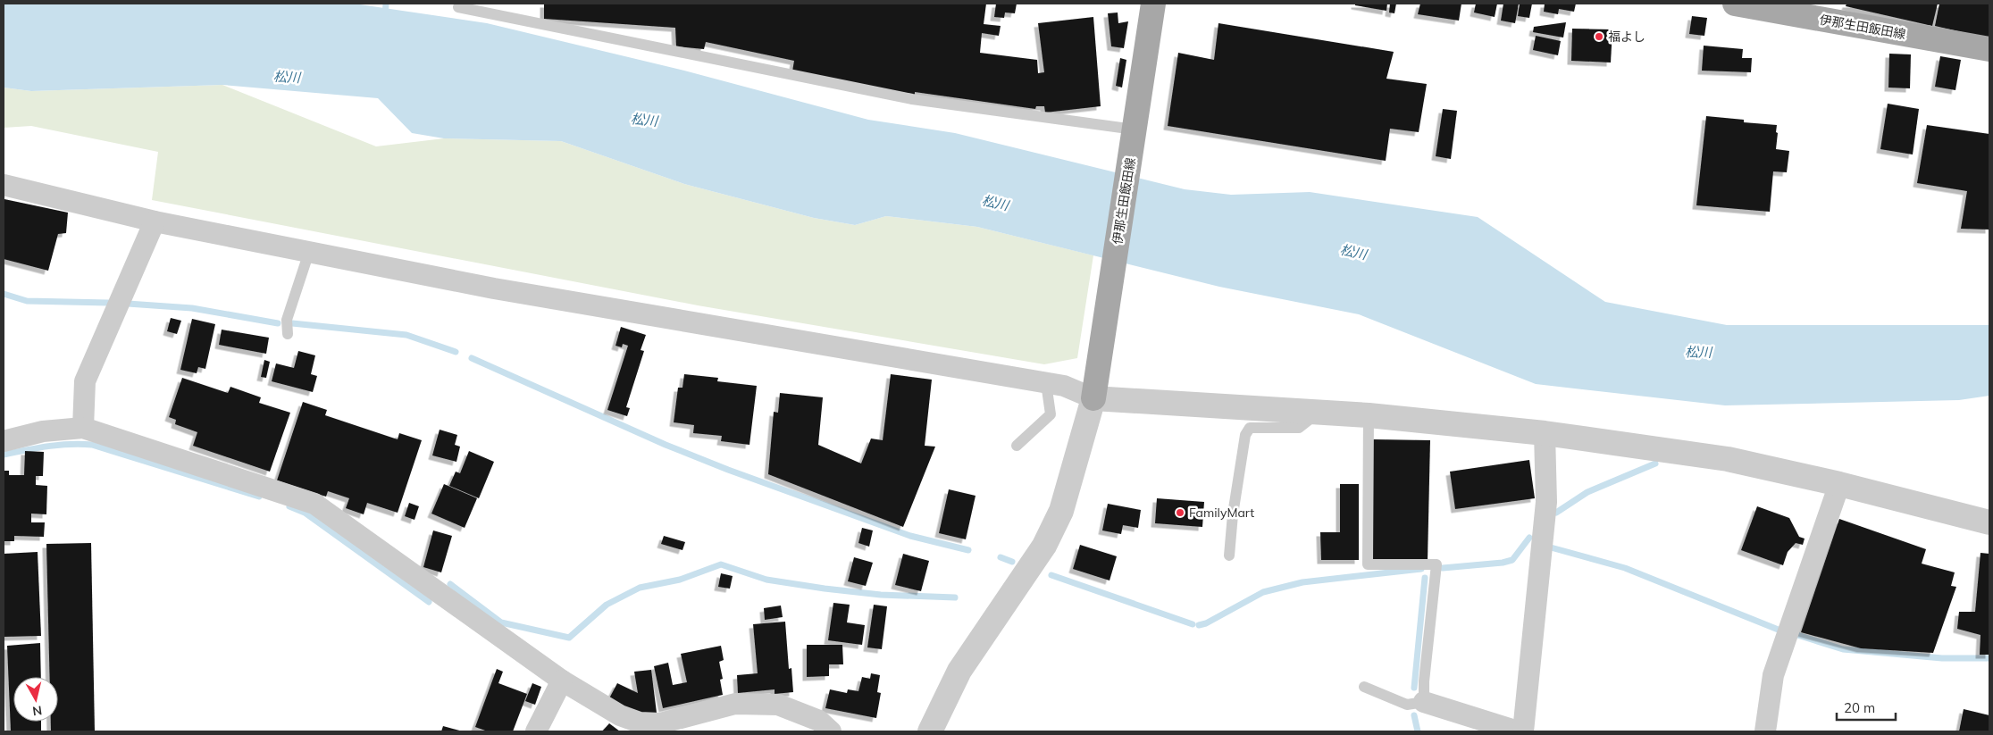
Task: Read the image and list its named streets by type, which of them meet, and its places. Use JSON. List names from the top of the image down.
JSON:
{
  "streets": {
    "main road": ["伊那生田飯田線"]
  },
  "water": ["松川"],
  "places": ["福よし", "FamilyMart"],
  "scale_bar": "20 m",
  "north": "bottom"
}
